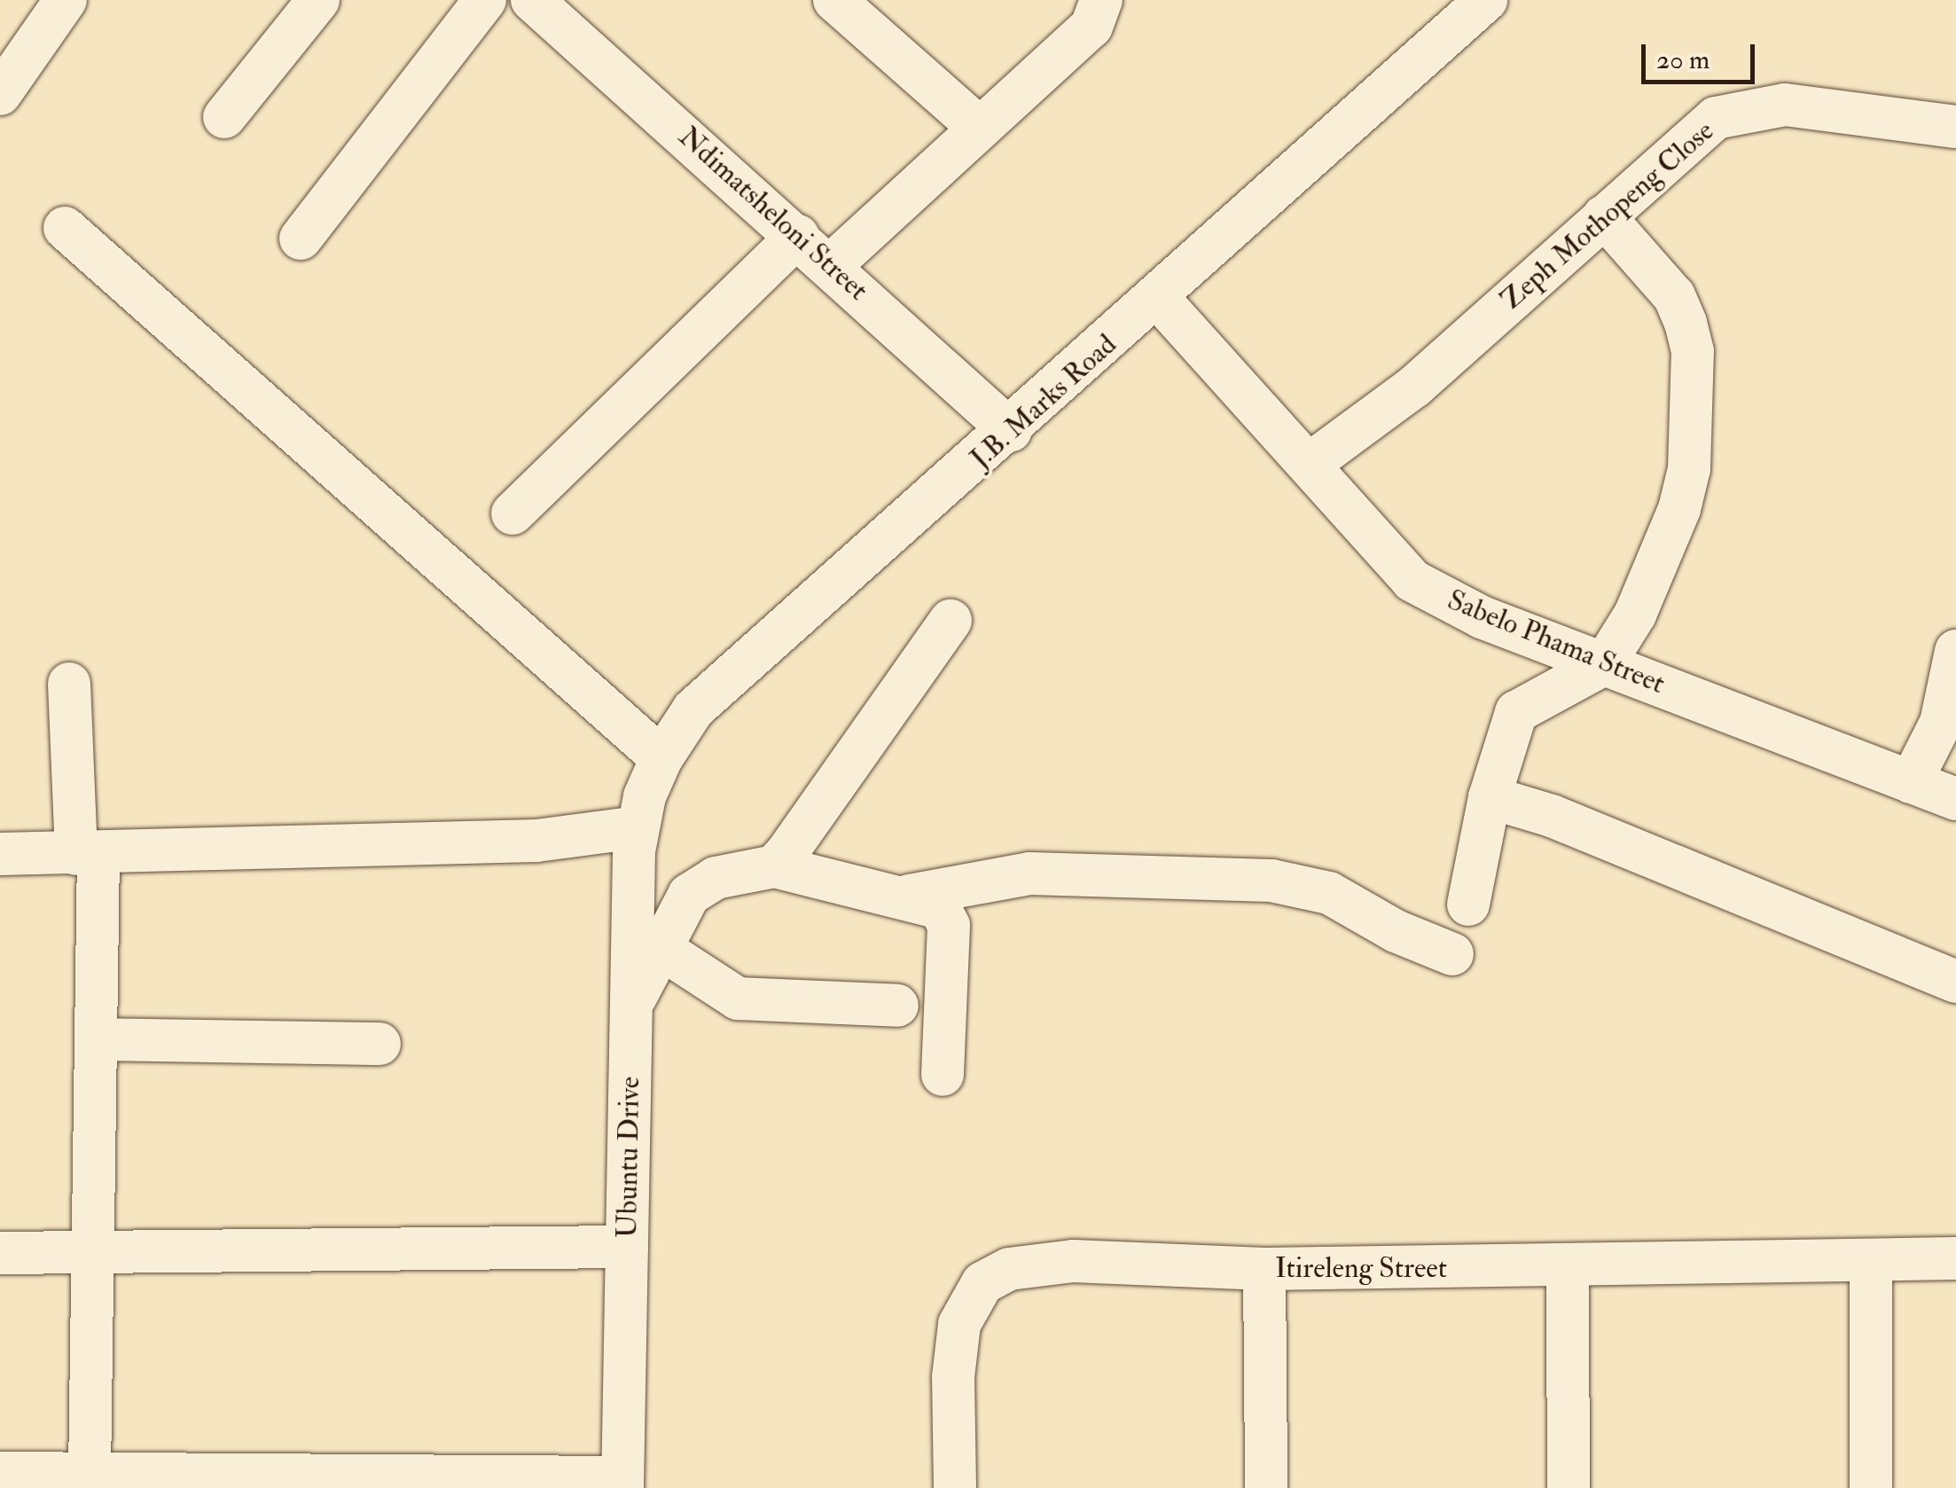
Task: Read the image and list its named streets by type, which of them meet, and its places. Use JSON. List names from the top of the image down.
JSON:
{
  "streets": {
    "street": [
      "Ndimatsheloni Street",
      "Zeph Mothopeng Close",
      "J.B. Marks Road",
      "Sabelo Phama Street",
      "Ubuntu Drive",
      "Itireleng Street"
    ]
  },
  "crossings": [
    ["Ndimatsheloni Street", "J.B. Marks Road"],
    ["Zeph Mothopeng Close", "Sabelo Phama Street"],
    ["J.B. Marks Road", "Sabelo Phama Street"],
    ["J.B. Marks Road", "Ubuntu Drive"]
  ],
  "scale_bar": "20 m"
}
